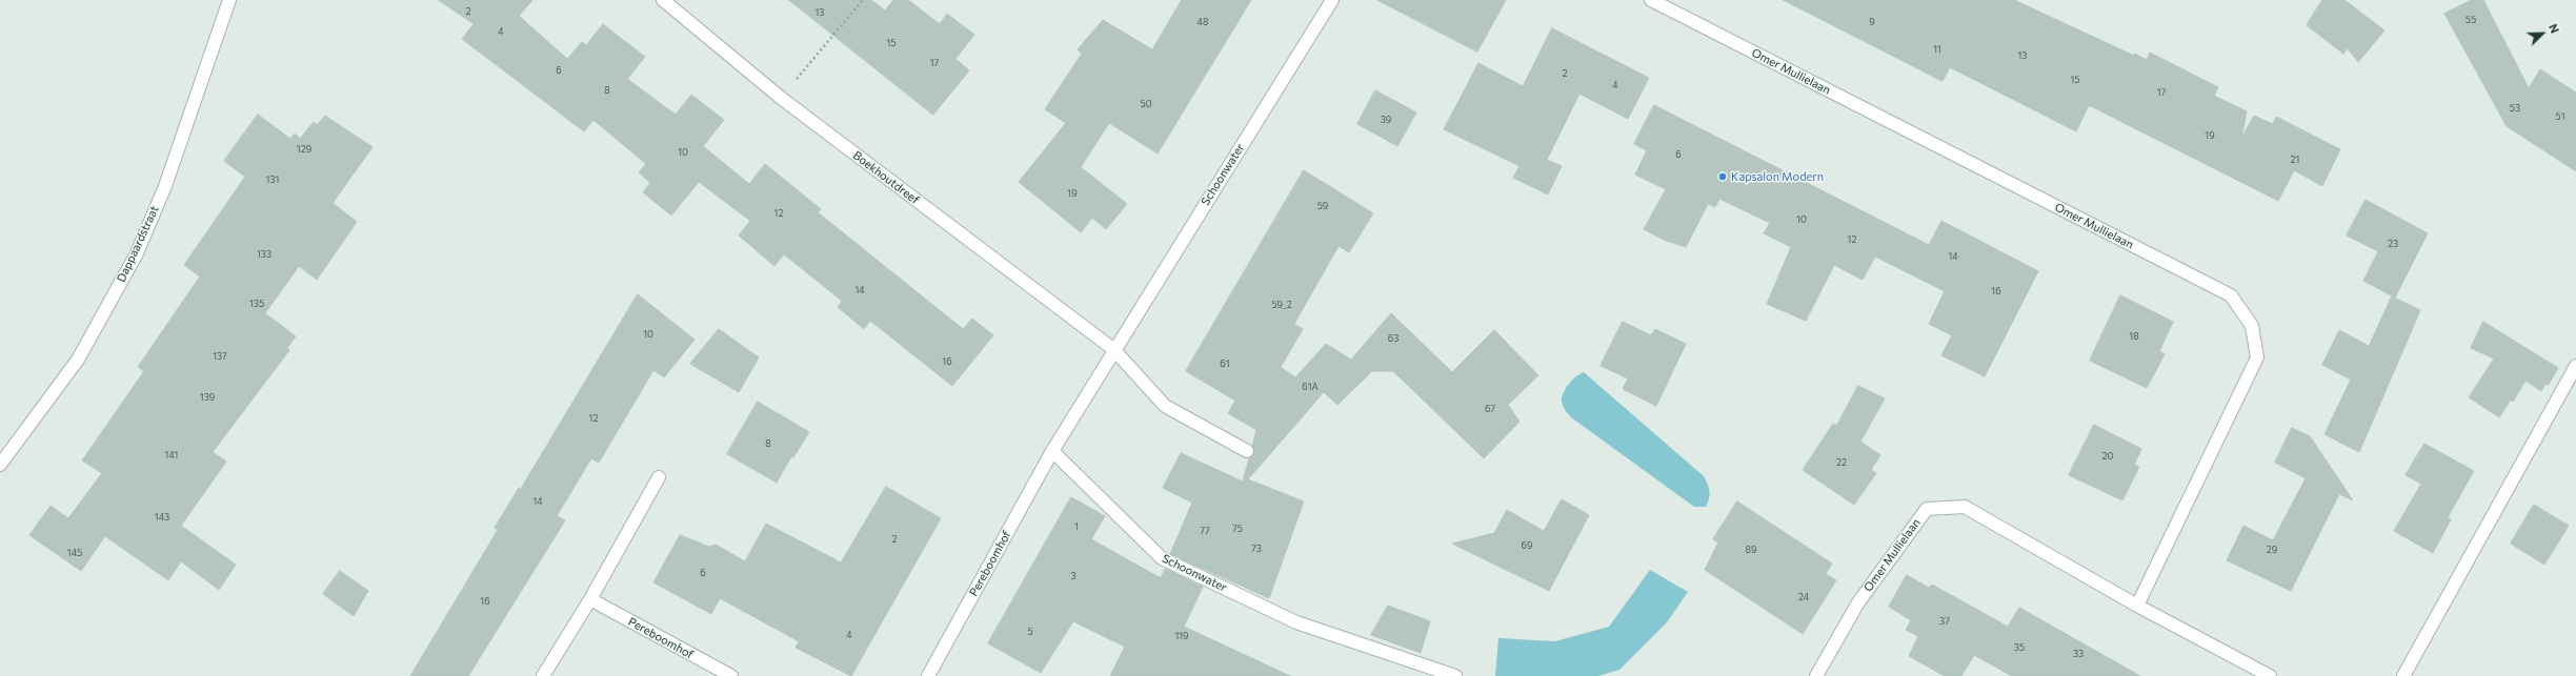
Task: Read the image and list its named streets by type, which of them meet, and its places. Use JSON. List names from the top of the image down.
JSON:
{
  "streets": {
    "street": [
      "Omer Mullielaan",
      "Schoonwater",
      "Boekhoutdreef",
      "Dappaardstraat",
      "Pereboomhof"
    ]
  },
  "crossings": [
    ["Schoonwater", "Boekhoutdreef"],
    ["Schoonwater", "Pereboomhof"]
  ],
  "places": ["Kapsalon Modern"],
  "house_numbers": [
    "2",
    "13",
    "55",
    "48",
    "9",
    "4",
    "15",
    "11",
    "13",
    "17",
    "6",
    "2",
    "15",
    "4",
    "8",
    "17",
    "50",
    "53",
    "51",
    "39",
    "19",
    "129",
    "10",
    "6",
    "21",
    "131",
    "19",
    "59",
    "12",
    "10",
    "12",
    "23",
    "133",
    "14",
    "14",
    "16",
    "135",
    "59_2",
    "10",
    "18",
    "63",
    "137",
    "16",
    "61",
    "61A",
    "139",
    "67",
    "12",
    "8",
    "141",
    "20",
    "22",
    "14",
    "143",
    "1",
    "75",
    "77",
    "2",
    "69",
    "73",
    "89",
    "29",
    "145",
    "6",
    "3",
    "24",
    "16",
    "37",
    "5",
    "4",
    "119",
    "35",
    "33"
  ],
  "north": "top right"
}
